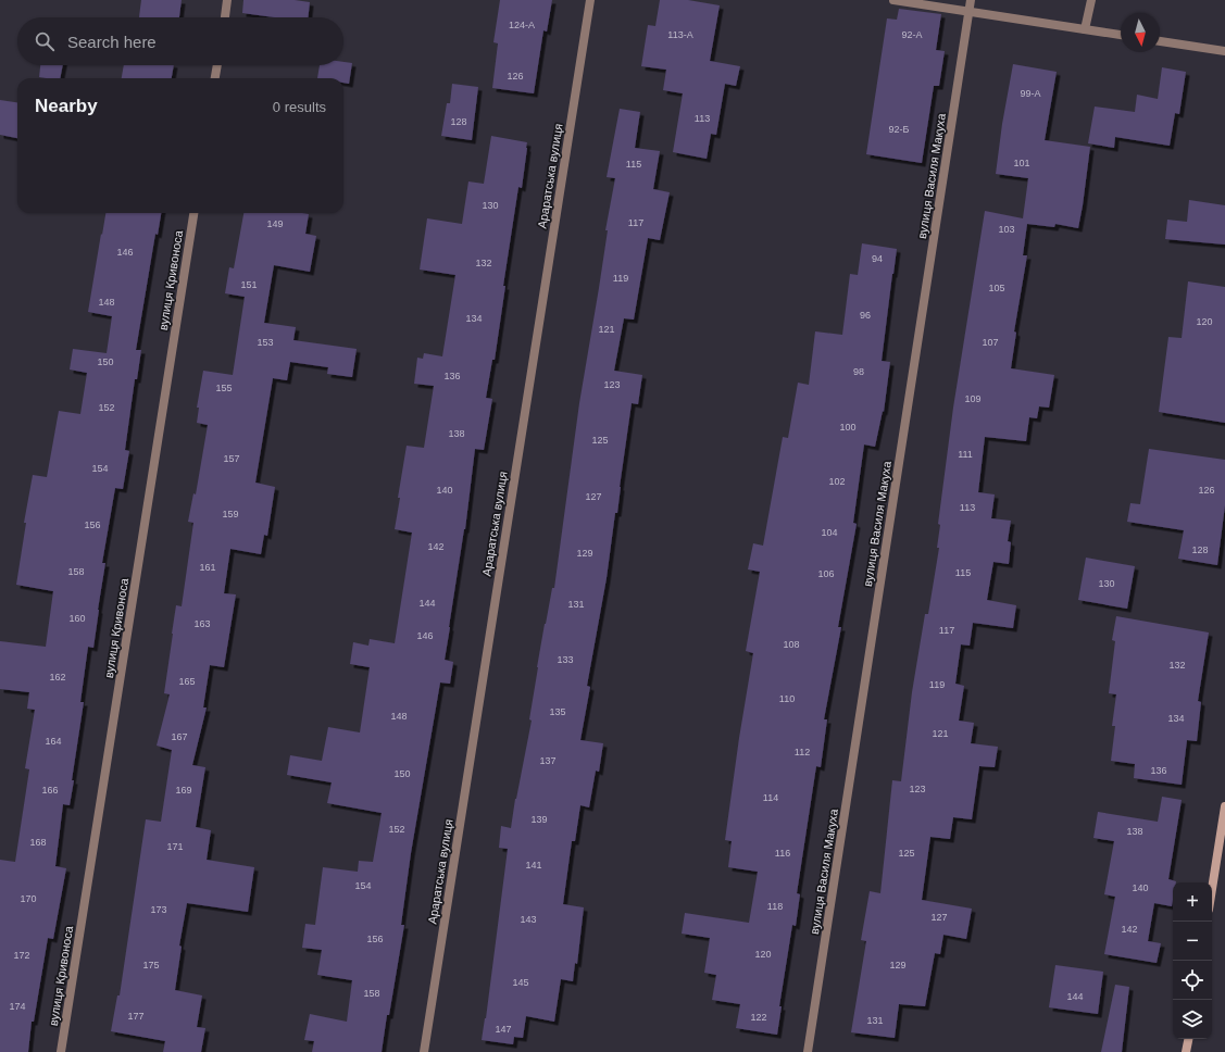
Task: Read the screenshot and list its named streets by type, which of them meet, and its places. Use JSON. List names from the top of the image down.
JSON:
{
  "streets": {
    "street": ["Араратська вулиця", "вулиця Василя Макуха", "вулиця Кривоноса"]
  },
  "house_numbers": [
    "124-А",
    "113-А",
    "92-А",
    "126",
    "99-А",
    "113",
    "128",
    "92-Б",
    "101",
    "115",
    "130",
    "117",
    "149",
    "103",
    "146",
    "94",
    "132",
    "119",
    "151",
    "105",
    "148",
    "96",
    "134",
    "120",
    "121",
    "153",
    "107",
    "150",
    "98",
    "136",
    "123",
    "155",
    "109",
    "152",
    "100",
    "138",
    "125",
    "111",
    "157",
    "154",
    "102",
    "140",
    "126",
    "127",
    "113",
    "159",
    "156",
    "104",
    "142",
    "128",
    "129",
    "161",
    "158",
    "115",
    "106",
    "130",
    "144",
    "131",
    "160",
    "163",
    "117",
    "146",
    "108",
    "133",
    "132",
    "162",
    "165",
    "119",
    "110",
    "135",
    "148",
    "134",
    "121",
    "167",
    "164",
    "112",
    "137",
    "136",
    "150",
    "123",
    "166",
    "169",
    "114",
    "139",
    "152",
    "138",
    "168",
    "171",
    "116",
    "125",
    "141",
    "154",
    "140",
    "170",
    "118",
    "173",
    "127",
    "143",
    "142",
    "156",
    "120",
    "172",
    "175",
    "129",
    "145",
    "158",
    "144",
    "174",
    "177",
    "122",
    "131",
    "147"
  ],
  "north": "bottom",
  "page": {
    "search": "Search here",
    "heading": ["Nearby", "0 results"],
    "map_buttons": ["+", "−"]
  }
}
